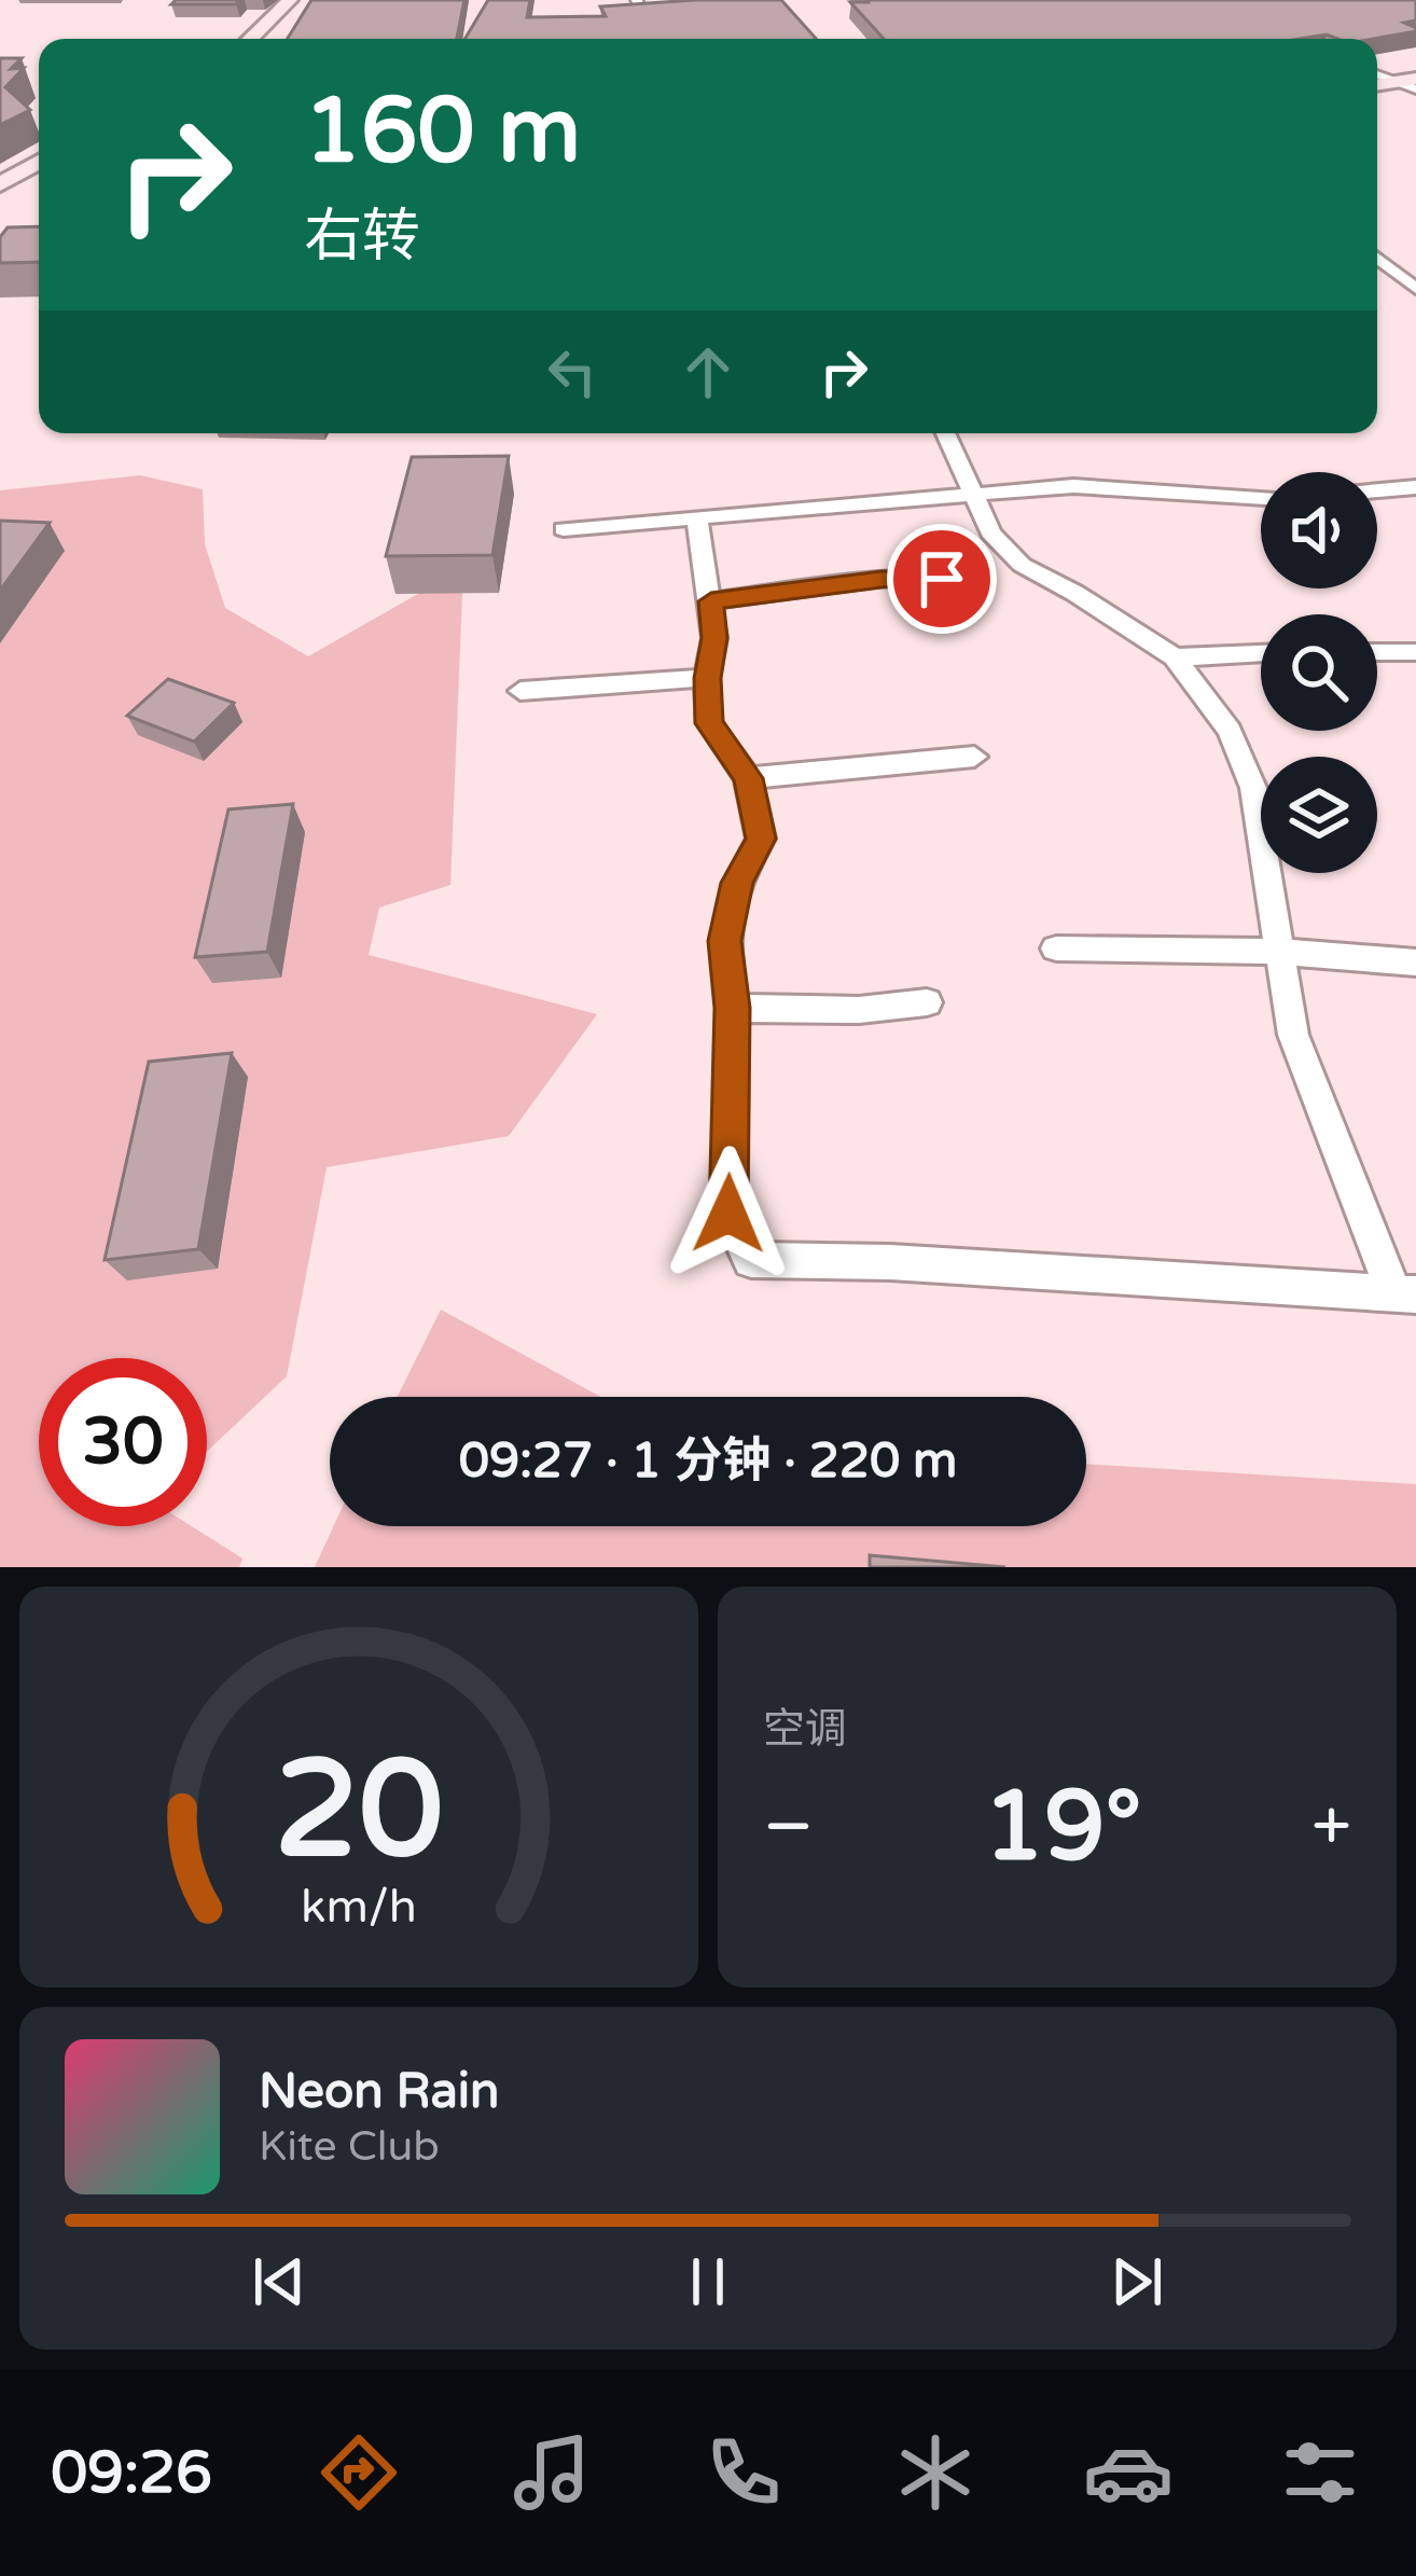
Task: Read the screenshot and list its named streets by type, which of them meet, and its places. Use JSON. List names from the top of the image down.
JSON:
{
  "page": {
    "turn": ["160 m", "右转"],
    "limit": "30",
    "trip": "09:27 · 1 分钟 · 220 m",
    "tile": "空调",
    "heat": ["−", "19°", "+"],
    "song": ["Neon Rain", "Kite Club"],
    "tabs": "09:26",
    "gauge": ["20", "km/h"]
  }
}
